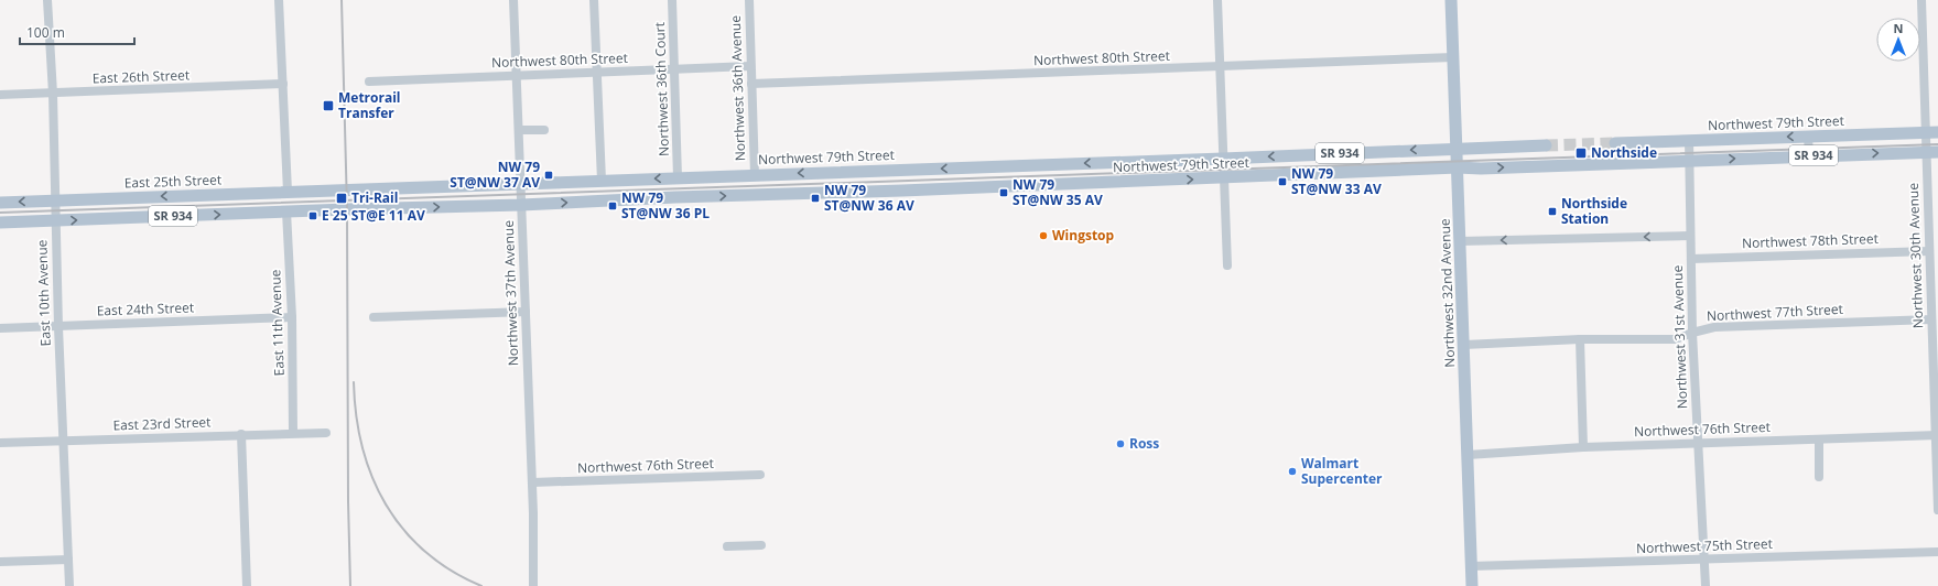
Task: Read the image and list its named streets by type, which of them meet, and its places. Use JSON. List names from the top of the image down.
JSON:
{
  "streets": {
    "main road": [
      "Northwest 79th Street",
      "SR 934",
      "East 25th Street",
      "Northwest 32nd Avenue"
    ],
    "street": [
      "Northwest 80th Street",
      "East 26th Street",
      "Northwest 36th Avenue",
      "Northwest 36th Court",
      "Northwest 78th Street",
      "Northwest 30th Avenue",
      "East 10th Avenue",
      "Northwest 37th Avenue",
      "East 24th Street",
      "Northwest 77th Street",
      "East 11th Avenue",
      "Northwest 31st Avenue",
      "East 23rd Street",
      "Northwest 76th Street",
      "Northwest 75th Street"
    ]
  },
  "crossings": [
    ["Northwest 80th Street", "Northwest 36th Avenue"],
    ["Northwest 80th Street", "Northwest 36th Court"],
    ["Northwest 80th Street", "Northwest 37th Avenue"],
    ["Northwest 80th Street", "Northwest 32nd Avenue"],
    ["East 26th Street", "East 10th Avenue"],
    ["Northwest 36th Avenue", "Northwest 79th Street"],
    ["Northwest 36th Court", "Northwest 79th Street"],
    ["Northwest 79th Street", "SR 934"],
    ["Northwest 79th Street", "East 25th Street"],
    ["Northwest 79th Street", "Northwest 30th Avenue"],
    ["Northwest 79th Street", "Northwest 37th Avenue"],
    ["Northwest 79th Street", "Northwest 32nd Avenue"],
    ["Northwest 79th Street", "East 11th Avenue"],
    ["Northwest 79th Street", "Northwest 31st Avenue"],
    ["SR 934", "East 10th Avenue"],
    ["SR 934", "East 11th Avenue"],
    ["East 25th Street", "East 10th Avenue"],
    ["Northwest 78th Street", "Northwest 30th Avenue"],
    ["Northwest 78th Street", "Northwest 31st Avenue"],
    ["Northwest 30th Avenue", "Northwest 77th Street"],
    ["Northwest 30th Avenue", "Northwest 76th Street"],
    ["East 10th Avenue", "East 24th Street"],
    ["East 10th Avenue", "East 23rd Street"],
    ["Northwest 37th Avenue", "Northwest 76th Street"],
    ["Northwest 32nd Avenue", "Northwest 77th Street"],
    ["Northwest 32nd Avenue", "Northwest 76th Street"],
    ["Northwest 32nd Avenue", "Northwest 75th Street"],
    ["East 24th Street", "East 11th Avenue"],
    ["Northwest 77th Street", "Northwest 31st Avenue"],
    ["East 11th Avenue", "East 23rd Street"],
    ["Northwest 31st Avenue", "Northwest 76th Street"],
    ["Northwest 31st Avenue", "Northwest 75th Street"]
  ],
  "places": {
    "transit": [
      "Metrorail Transfer",
      "Northside",
      "NW 79 ST@NW 37 AV",
      "NW 79 ST@NW 33 AV",
      "NW 79 ST@NW 35 AV",
      "Tri-Rail",
      "NW 79 ST@NW 36 AV",
      "NW 79 ST@NW 36 PL",
      "Northside Station",
      "E 25 ST@E 11 AV"
    ],
    "other": ["Wingstop", "Ross", "Walmart Supercenter"]
  },
  "scale_bar": "100 m",
  "north": "top"
}
